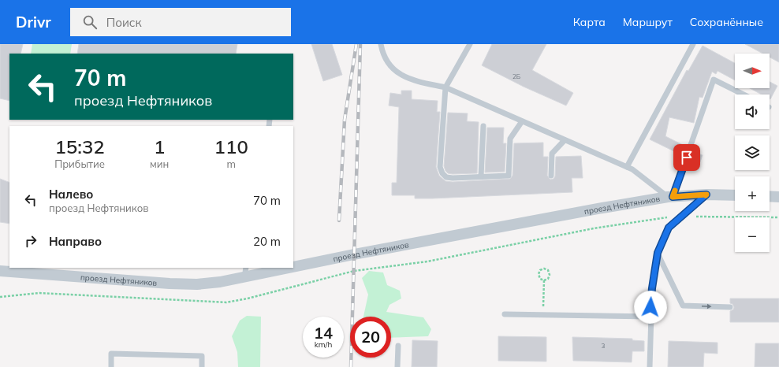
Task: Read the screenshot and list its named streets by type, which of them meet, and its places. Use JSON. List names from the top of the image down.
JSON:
{
  "streets": {
    "street": ["проезд Нефтяников"]
  },
  "house_numbers": ["2Б", "3"],
  "north": "right",
  "page": {
    "header": "Drivr",
    "search": "Поиск",
    "nav": ["Карта", "Маршрут", "Сохранённые"],
    "map_buttons": ["+", "−"],
    "turn": ["70 m", "проезд Нефтяников"],
    "eta": [
      "15:32",
      "Прибытие",
      "1",
      "мин",
      "110",
      "m"
    ],
    "list": [
      {
        "name": "Налево",
        "note": "проезд Нефтяников",
        "value": "70 m"
      },
      {
        "name": "Направо",
        "value": "20 m"
      }
    ],
    "speed": "14 km/h",
    "limit": "20"
  }
}
